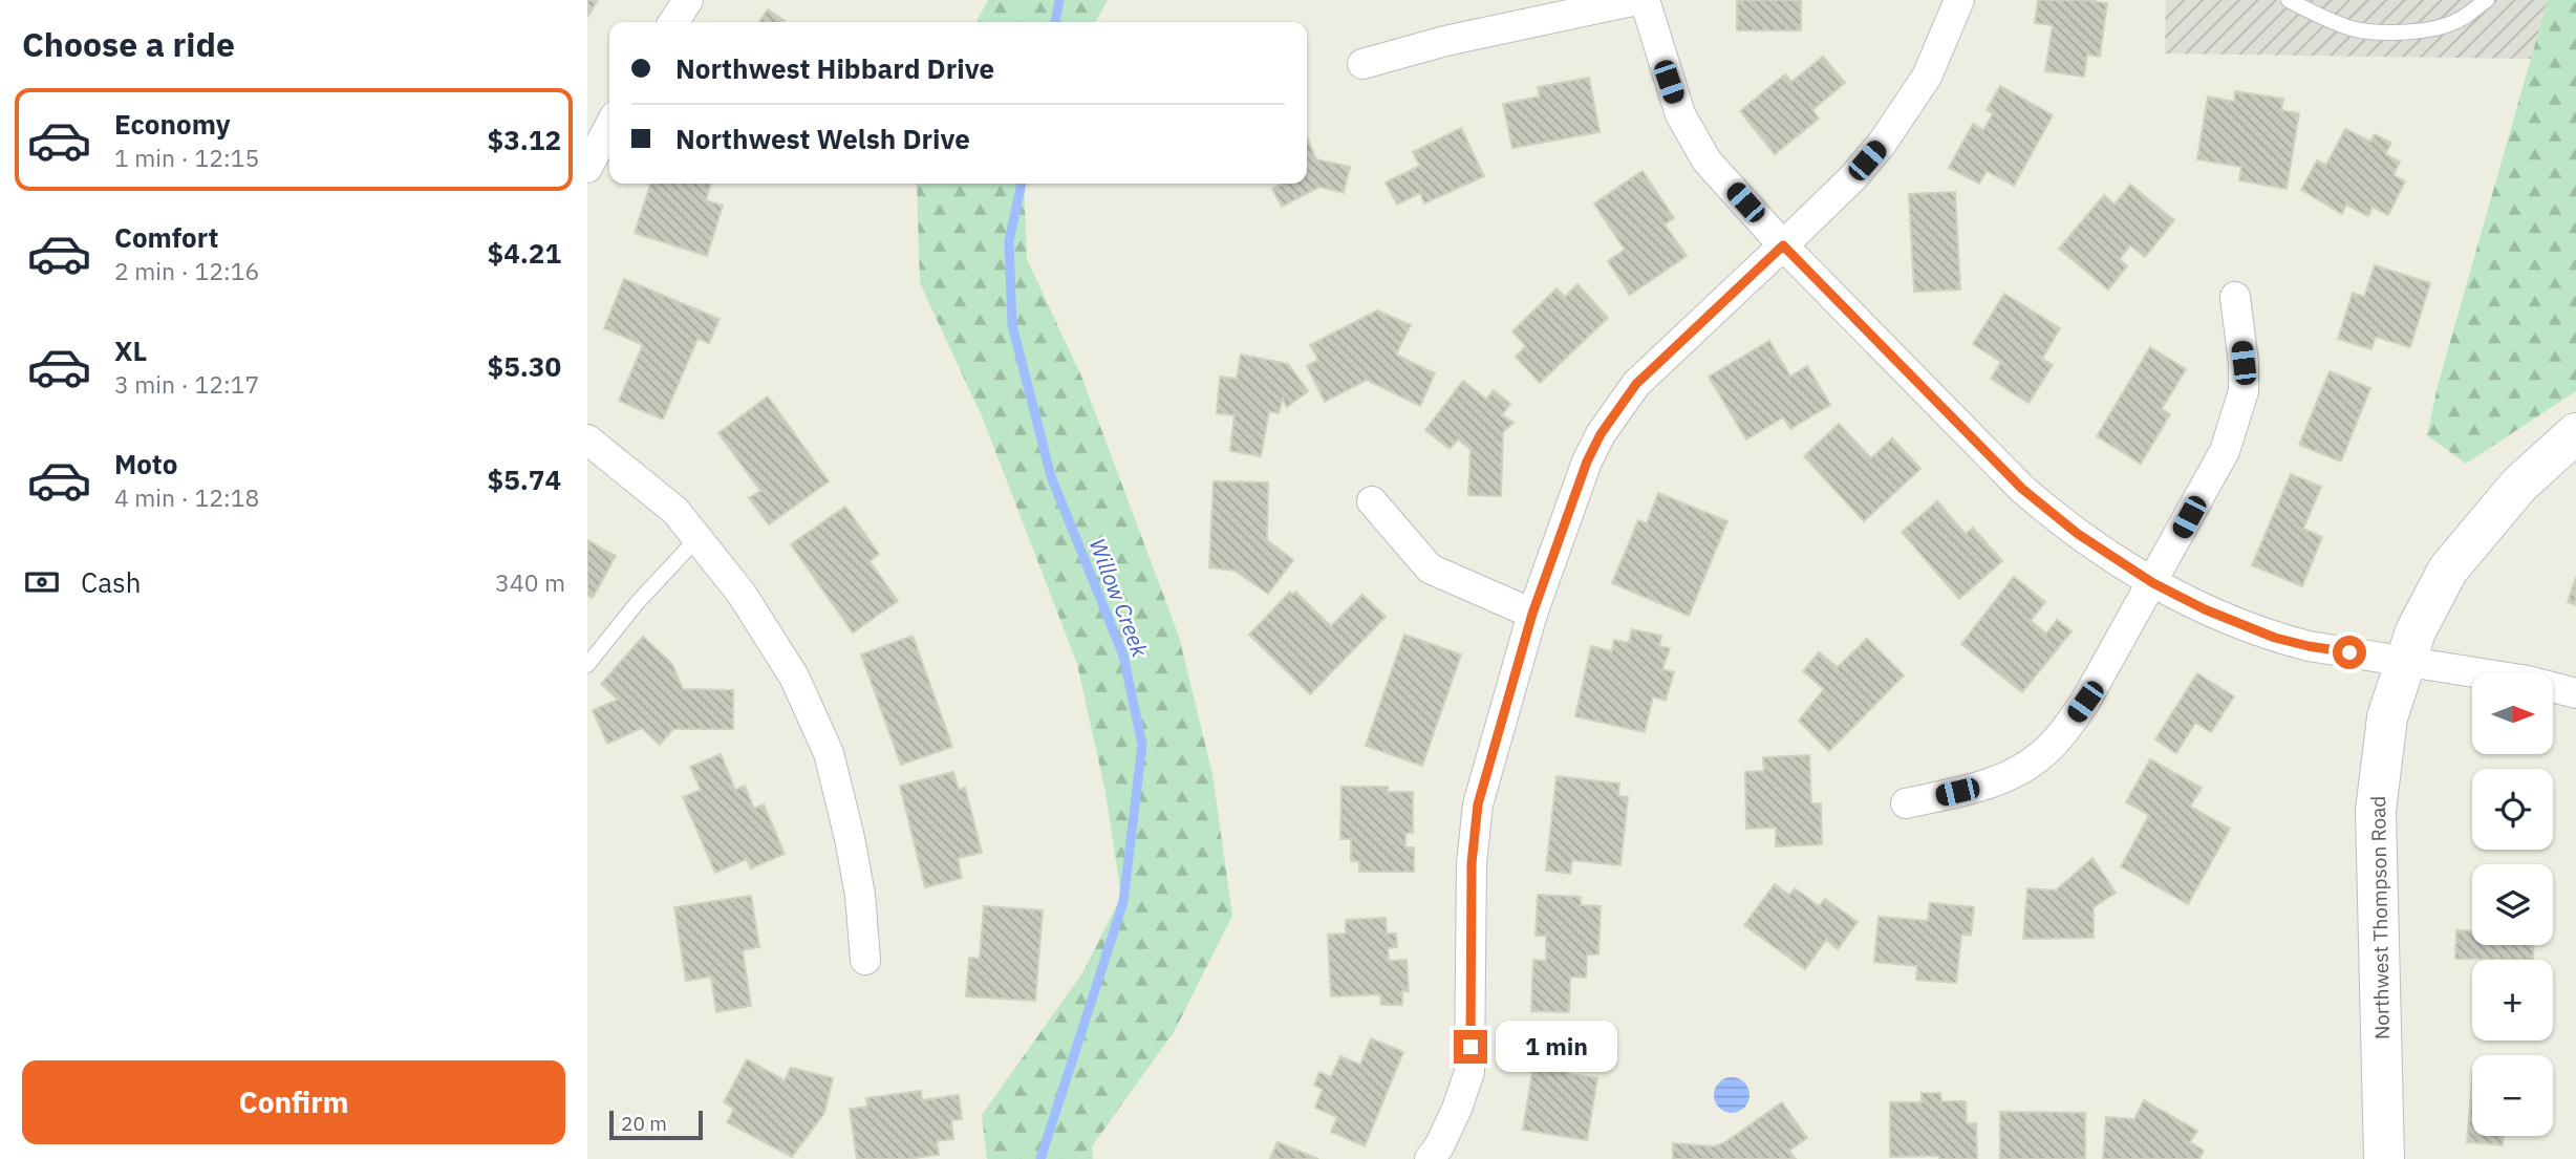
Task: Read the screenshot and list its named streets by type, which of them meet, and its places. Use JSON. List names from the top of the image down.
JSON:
{
  "streets": {
    "street": ["Northwest Thompson Road"]
  },
  "water": ["Willow Creek"],
  "scale_bar": "20 m",
  "north": "right",
  "page": {
    "heading": "Choose a ride",
    "banner": ["Northwest Hibbard Drive", "Northwest Welsh Drive"],
    "list": [
      {
        "name": "Economy",
        "note": "1 min · 12:15",
        "value": "$3.12"
      },
      {
        "name": "Comfort",
        "note": "2 min · 12:16",
        "value": "$4.21"
      },
      {
        "name": "XL",
        "note": "3 min · 12:17",
        "value": "$5.30"
      },
      {
        "name": "Moto",
        "note": "4 min · 12:18",
        "value": "$5.74"
      }
    ],
    "pay": ["Cash", "340 m"],
    "map_buttons": ["+", "−"],
    "bubble": "1 min",
    "buttons": "Confirm",
    "scale": "20 m"
  }
}
